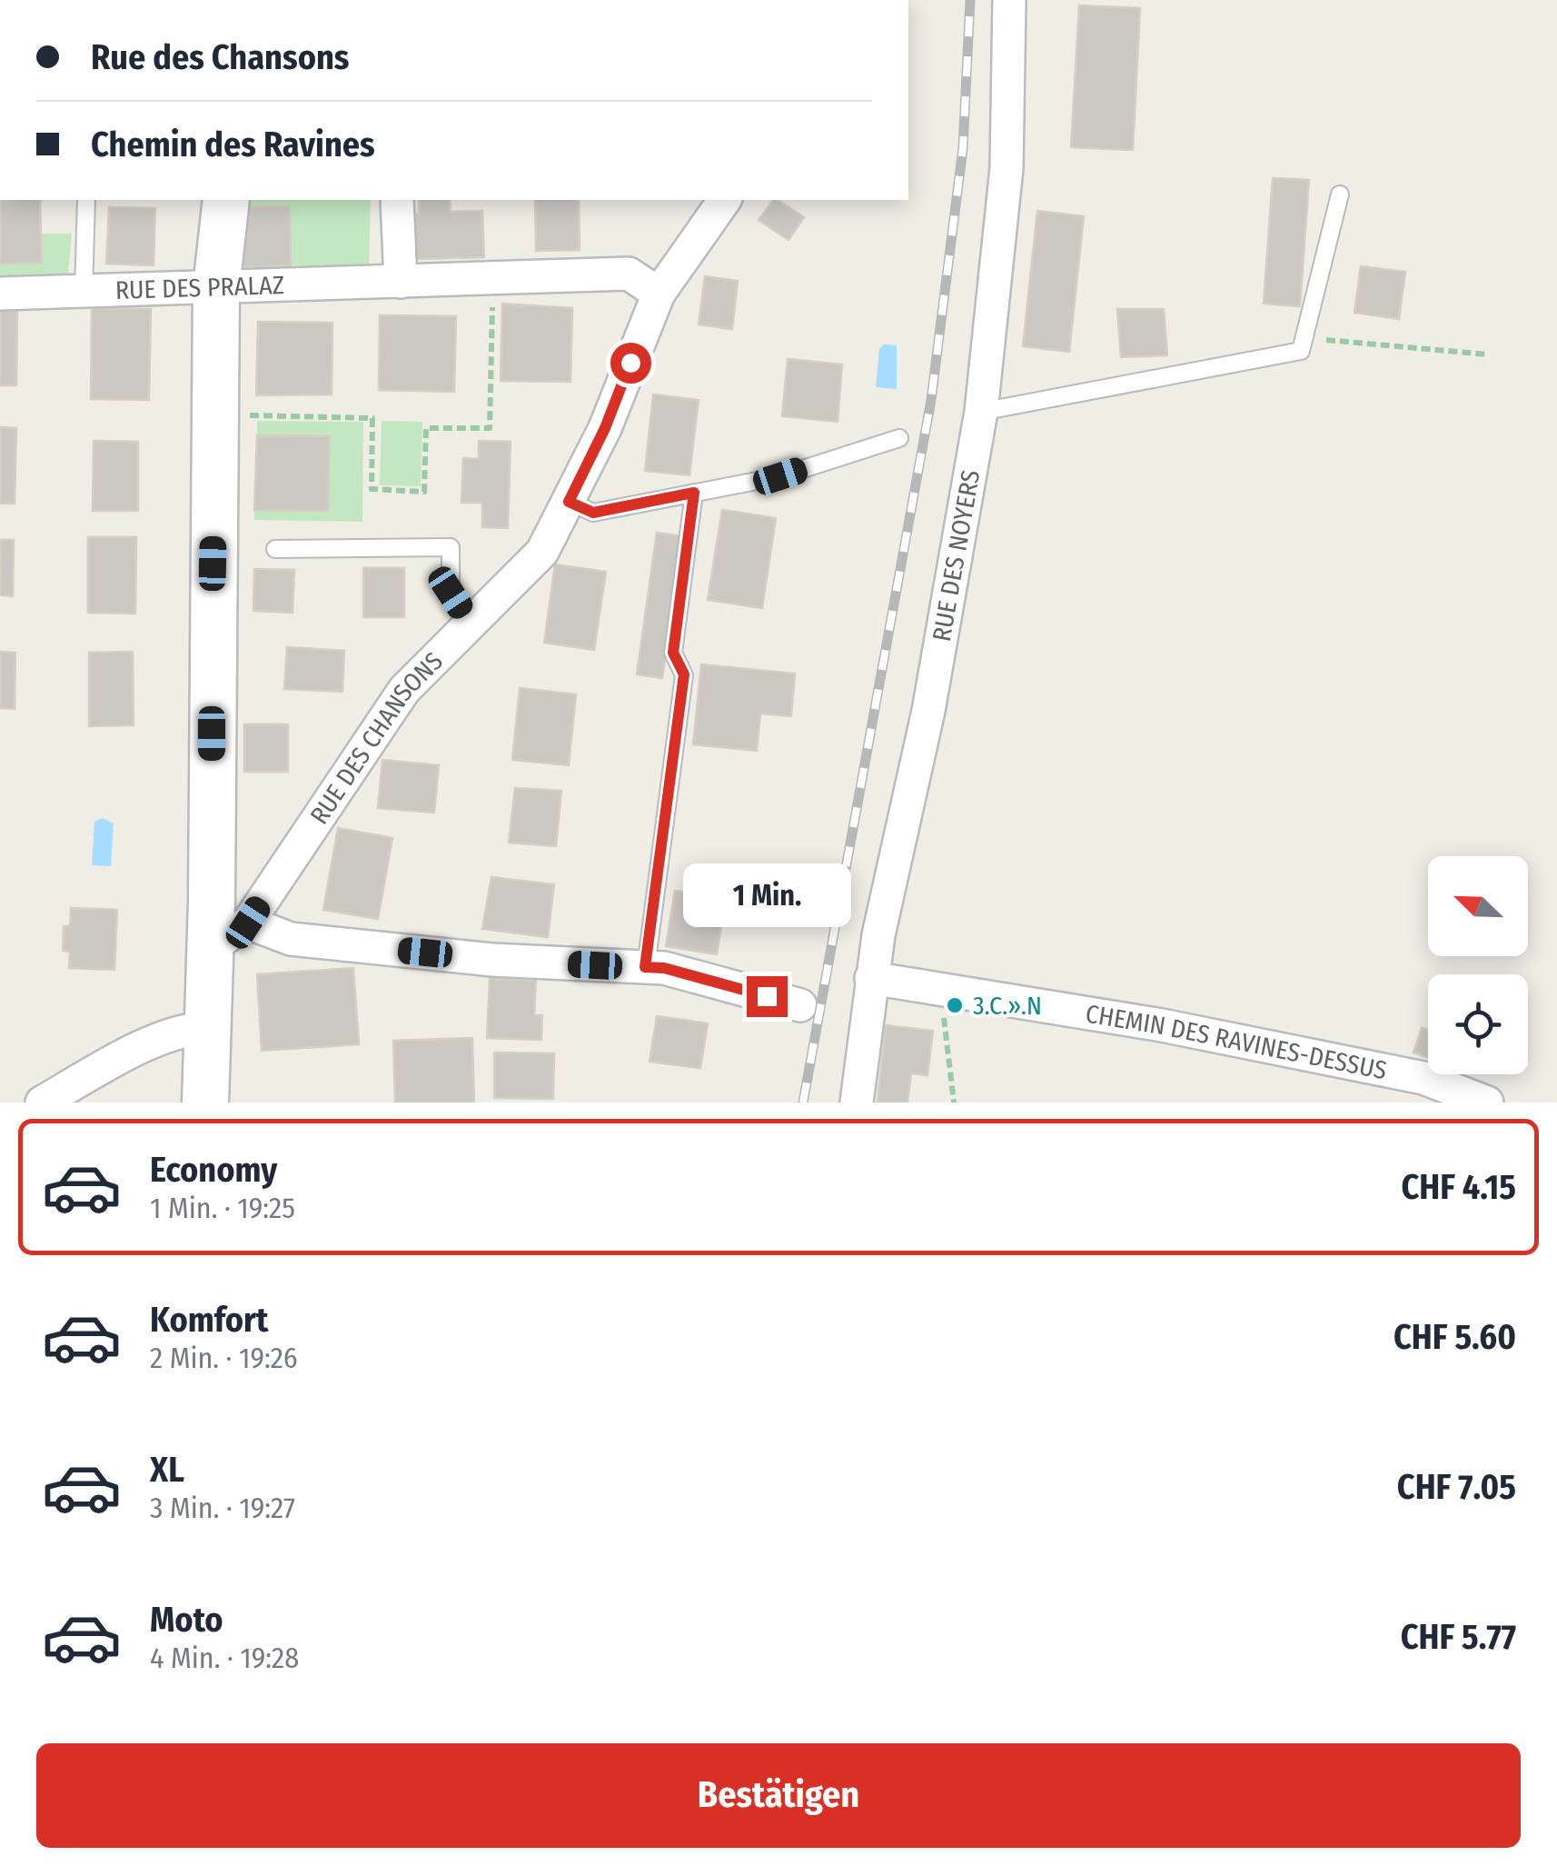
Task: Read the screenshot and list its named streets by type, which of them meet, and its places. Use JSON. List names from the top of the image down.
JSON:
{
  "streets": {
    "street": [
      "RUE DES PRALAZ",
      "RUE DES NOYERS",
      "RUE DES CHANSONS",
      "CHEMIN DES RAVINES-DESSUS"
    ]
  },
  "crossings": [
    ["RUE DES PRALAZ", "RUE DES CHANSONS"],
    ["RUE DES NOYERS", "CHEMIN DES RAVINES-DESSUS"]
  ],
  "places": ["3.C.».N"],
  "north": "top left",
  "page": {
    "banner": ["Rue des Chansons", "Chemin des Ravines"],
    "bubble": "1 Min.",
    "list": [
      {
        "name": "Economy",
        "note": "1 Min. · 19:25",
        "value": "CHF 4.15"
      },
      {
        "name": "Komfort",
        "note": "2 Min. · 19:26",
        "value": "CHF 5.60"
      },
      {
        "name": "XL",
        "note": "3 Min. · 19:27",
        "value": "CHF 7.05"
      },
      {
        "name": "Moto",
        "note": "4 Min. · 19:28",
        "value": "CHF 5.77"
      }
    ],
    "buttons": "Bestätigen"
  }
}
